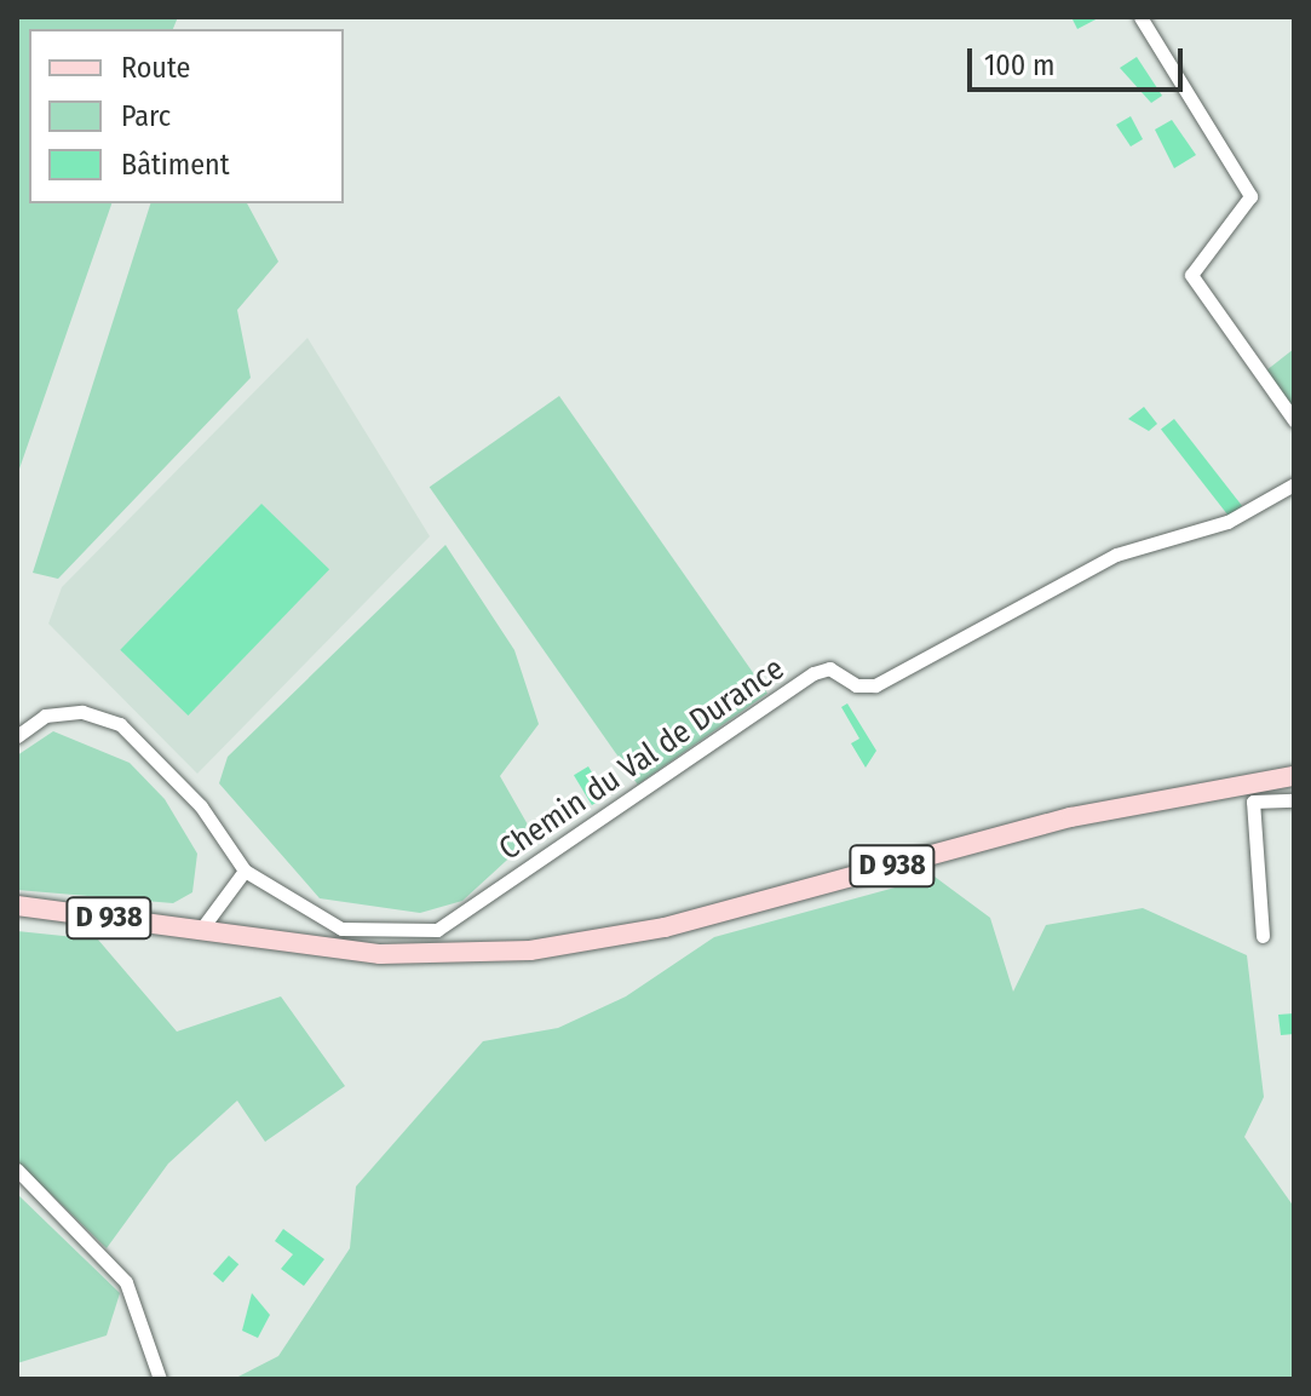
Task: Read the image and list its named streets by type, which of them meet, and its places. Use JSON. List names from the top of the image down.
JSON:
{
  "streets": {
    "main road": ["D 938"],
    "street": ["Chemin du Val de Durance"]
  },
  "legend": ["Route", "Parc", "Bâtiment"],
  "scale_bar": "100 m"
}
